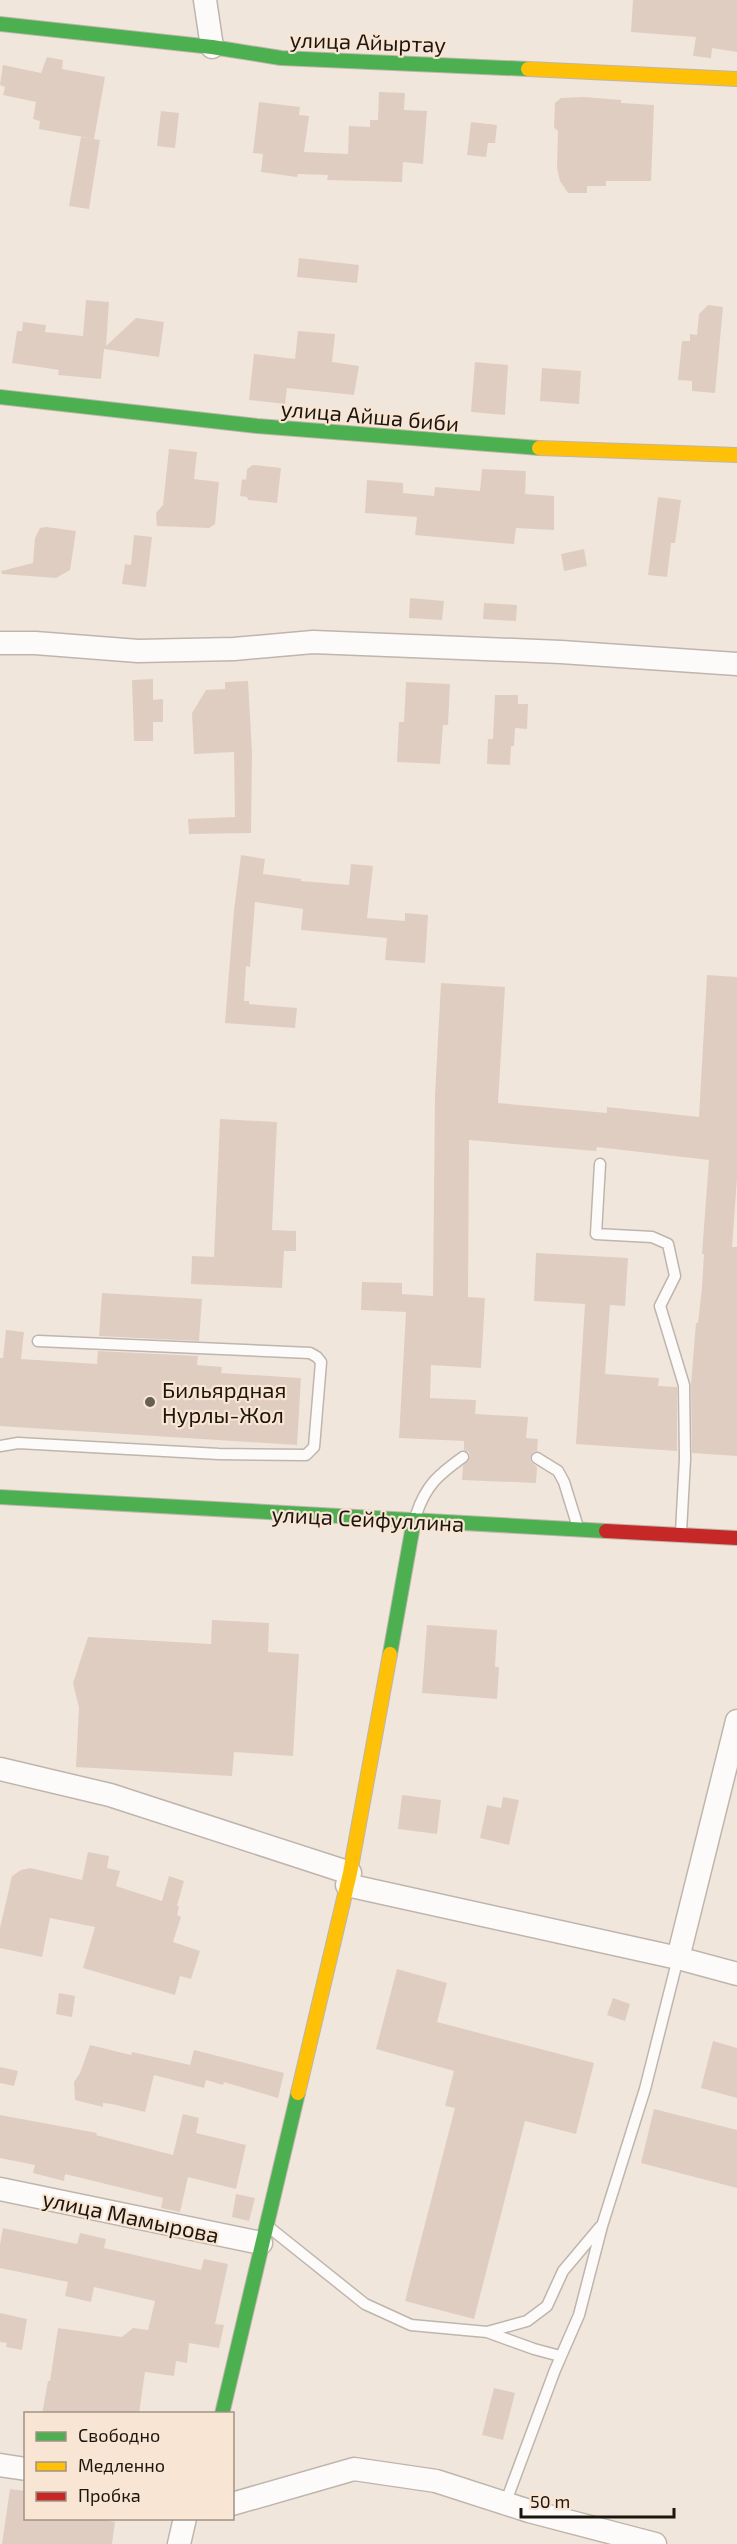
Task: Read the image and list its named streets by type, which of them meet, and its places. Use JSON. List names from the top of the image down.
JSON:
{
  "streets": {
    "street": [
      "улица Айыртау",
      "улица Айша биби",
      "улица Сейфуллина",
      "улица Мамырова"
    ]
  },
  "places": ["Бильярдная Нурлы-Жол"],
  "legend": ["Свободно", "Медленно", "Пробка"],
  "scale_bar": "50 m"
}
